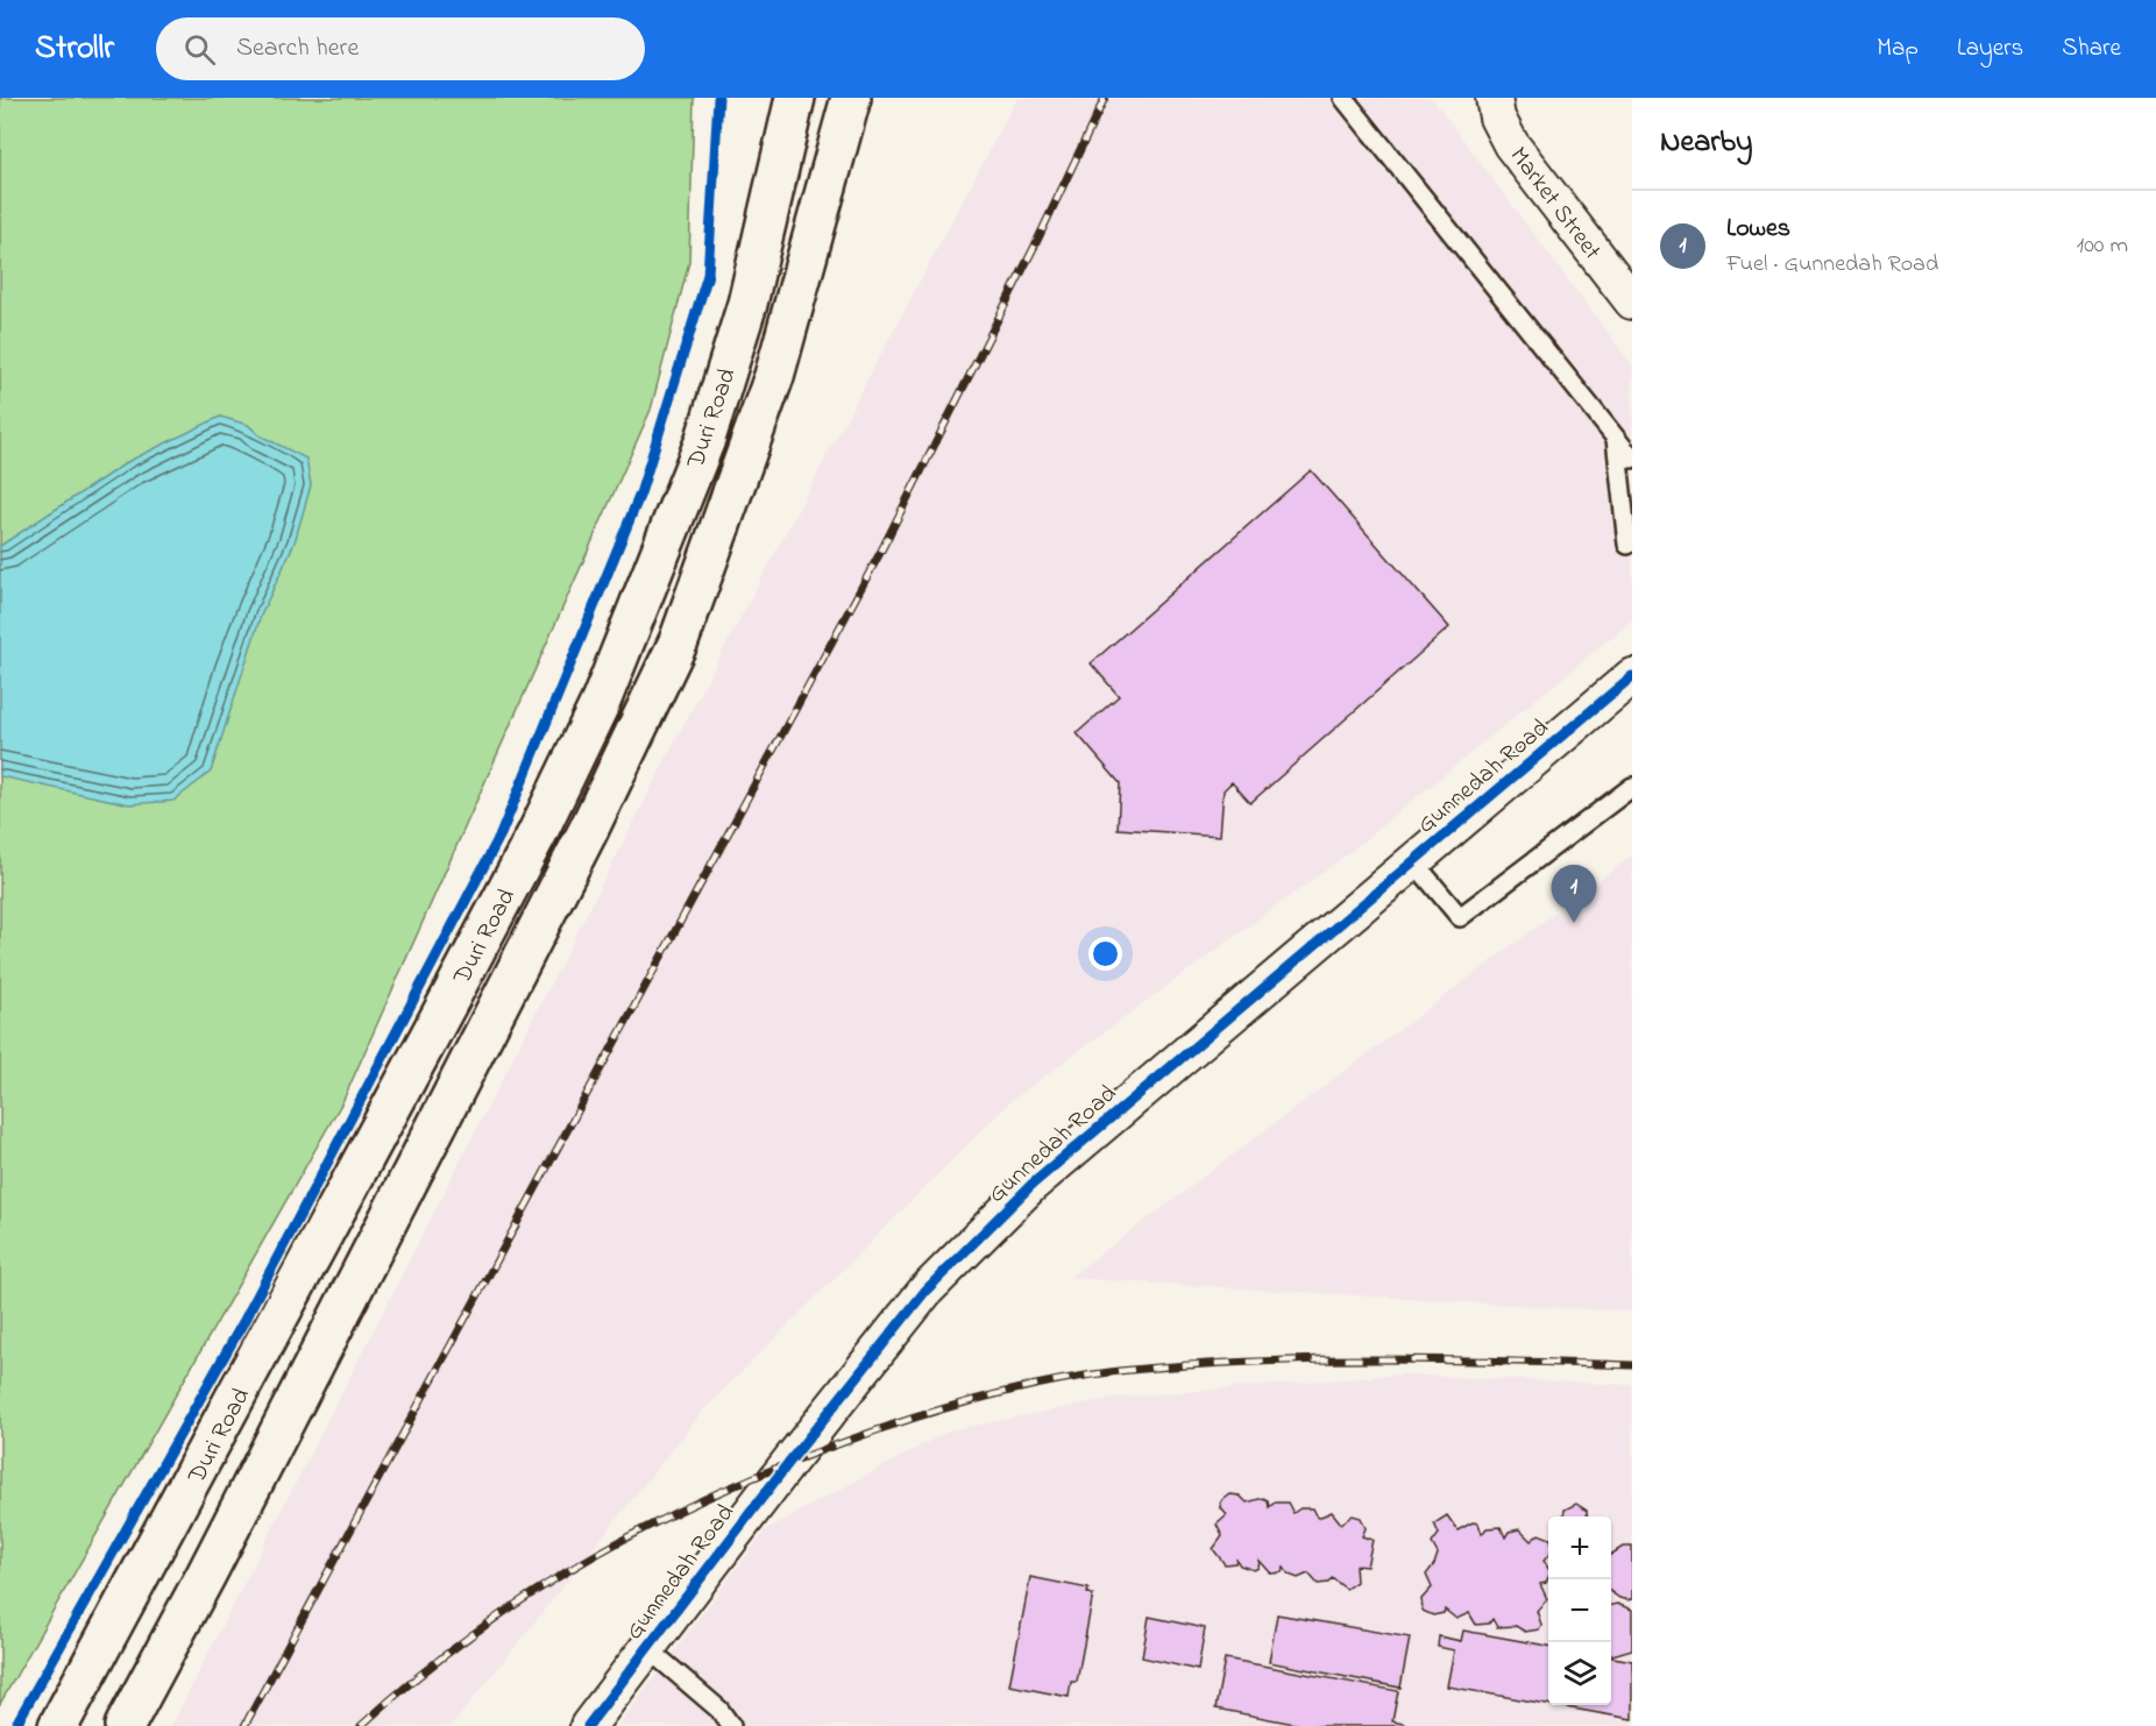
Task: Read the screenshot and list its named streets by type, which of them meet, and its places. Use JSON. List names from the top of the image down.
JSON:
{
  "streets": {
    "main road": ["Duri Road"],
    "street": ["Market Street", "Gunnedah Road"]
  },
  "page": {
    "header": "Strollr",
    "search": "Search here",
    "nav": ["Map", "Layers", "Share"],
    "heading": "Nearby",
    "list": [
      {
        "mark": "1",
        "name": "Lowes",
        "note": "Fuel · Gunnedah Road",
        "value": "100 m"
      }
    ],
    "pins": "1",
    "map_buttons": ["+", "−"]
  }
}
